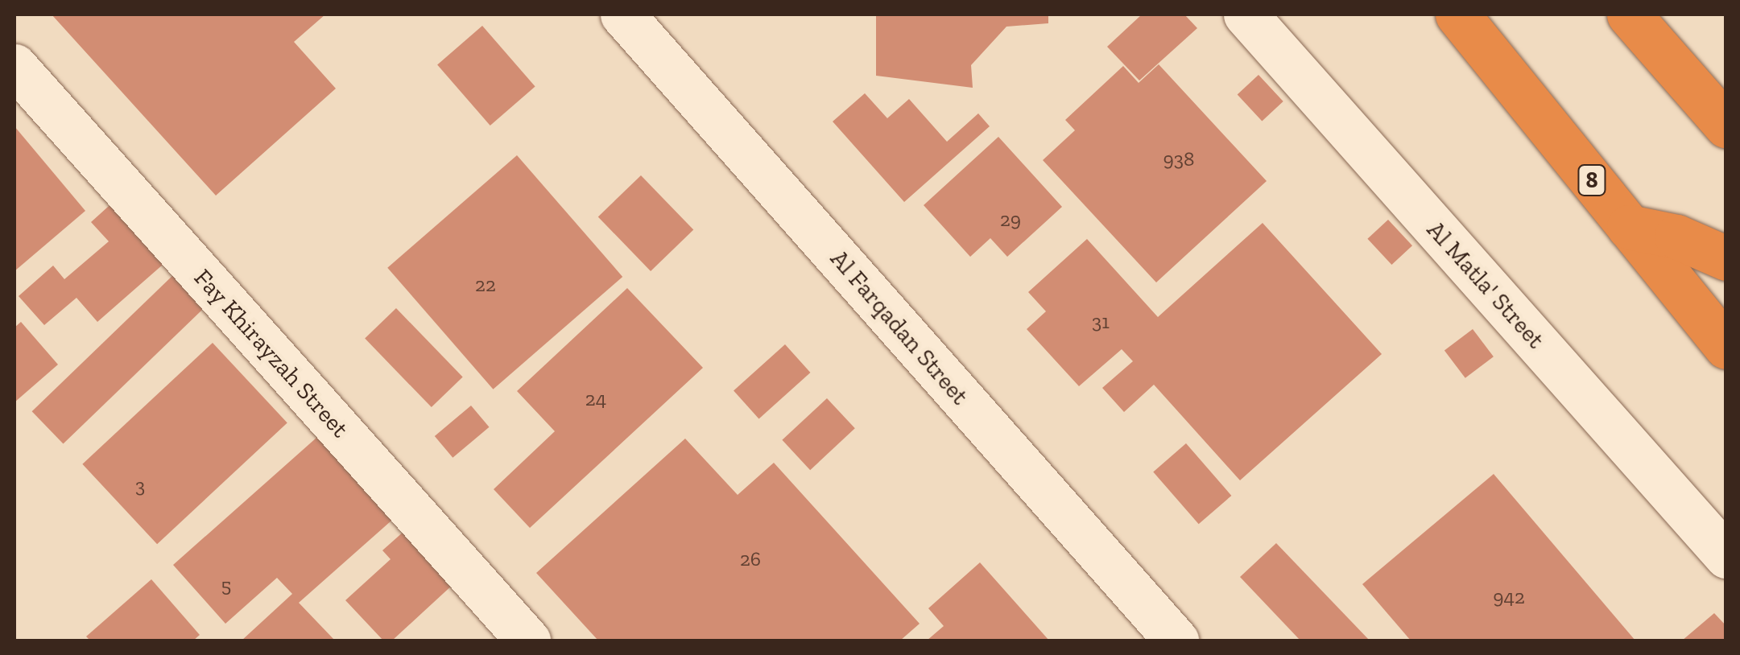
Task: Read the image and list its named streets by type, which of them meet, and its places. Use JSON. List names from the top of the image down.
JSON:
{
  "streets": {
    "highway": ["8"],
    "street": ["Al Matla' Street", "Al Farqadan Street", "Fay Khirayzah Street"]
  },
  "house_numbers": [
    "938",
    "29",
    "22",
    "31",
    "24",
    "3",
    "26",
    "5",
    "942"
  ]
}
